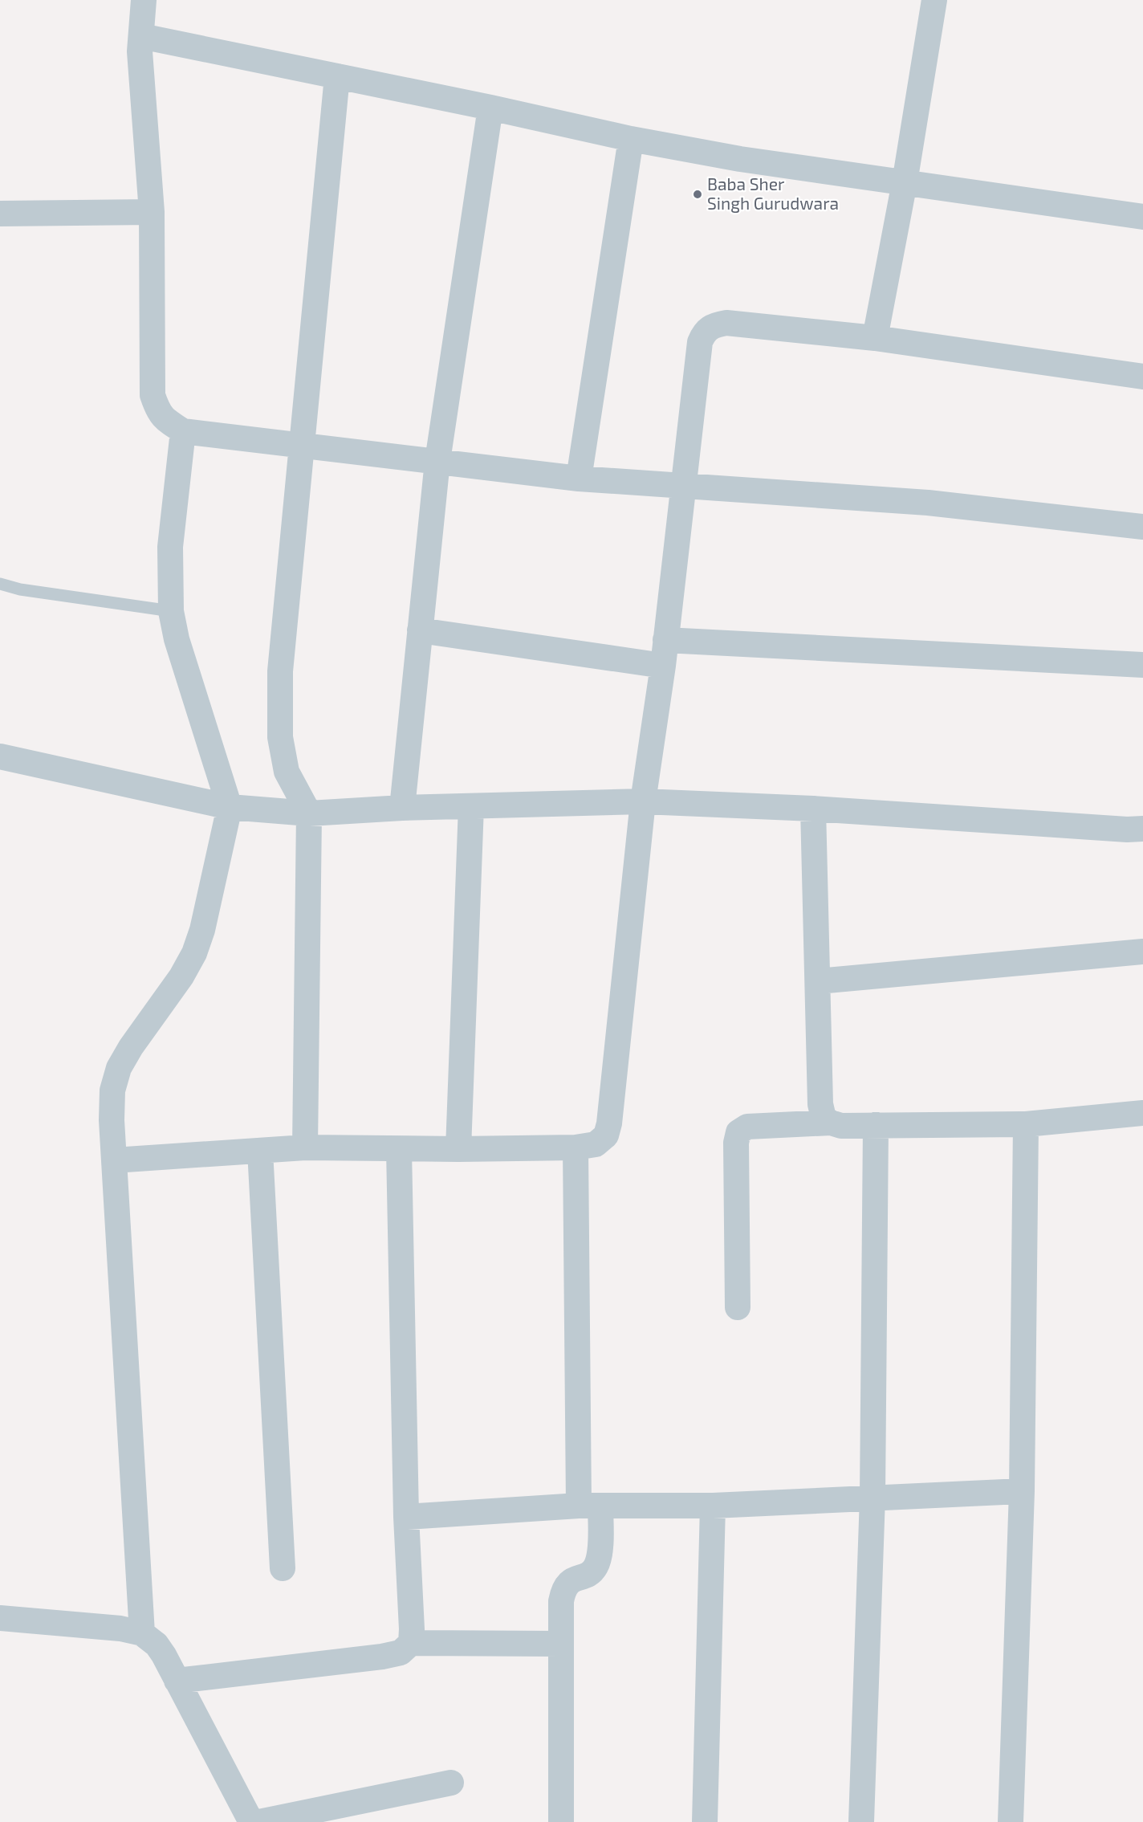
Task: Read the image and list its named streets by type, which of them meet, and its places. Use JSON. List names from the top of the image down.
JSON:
{
  "places": ["Baba Sher Singh Gurudwara"]
}
